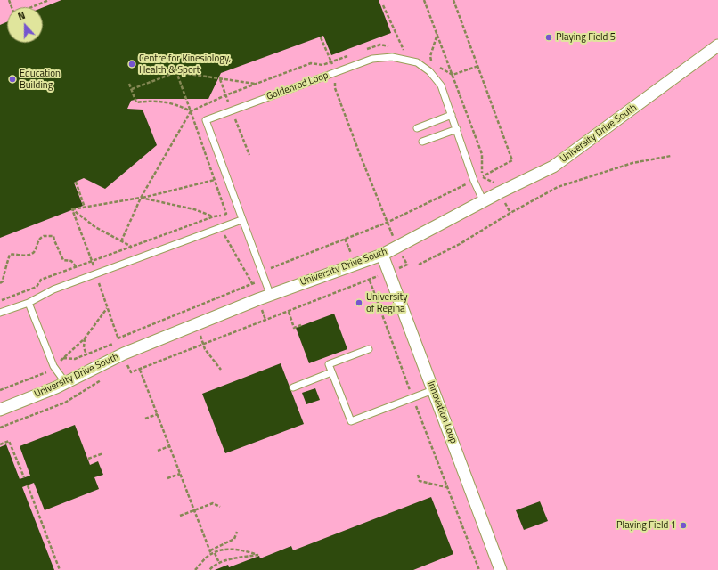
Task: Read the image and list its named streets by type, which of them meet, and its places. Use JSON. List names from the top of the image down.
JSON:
{
  "streets": {
    "street": ["University Drive South", "Innovation Loop"],
    "lane": ["Goldenrod Loop"]
  },
  "crossings": [
    ["Goldenrod Loop", "University Drive South"],
    ["University Drive South", "Innovation Loop"]
  ],
  "places": [
    "Playing Field 5",
    "Centre for Kinesiology, Health & Sport",
    "Education Building",
    "University of Regina",
    "Playing Field 1"
  ],
  "north": "top"
}
